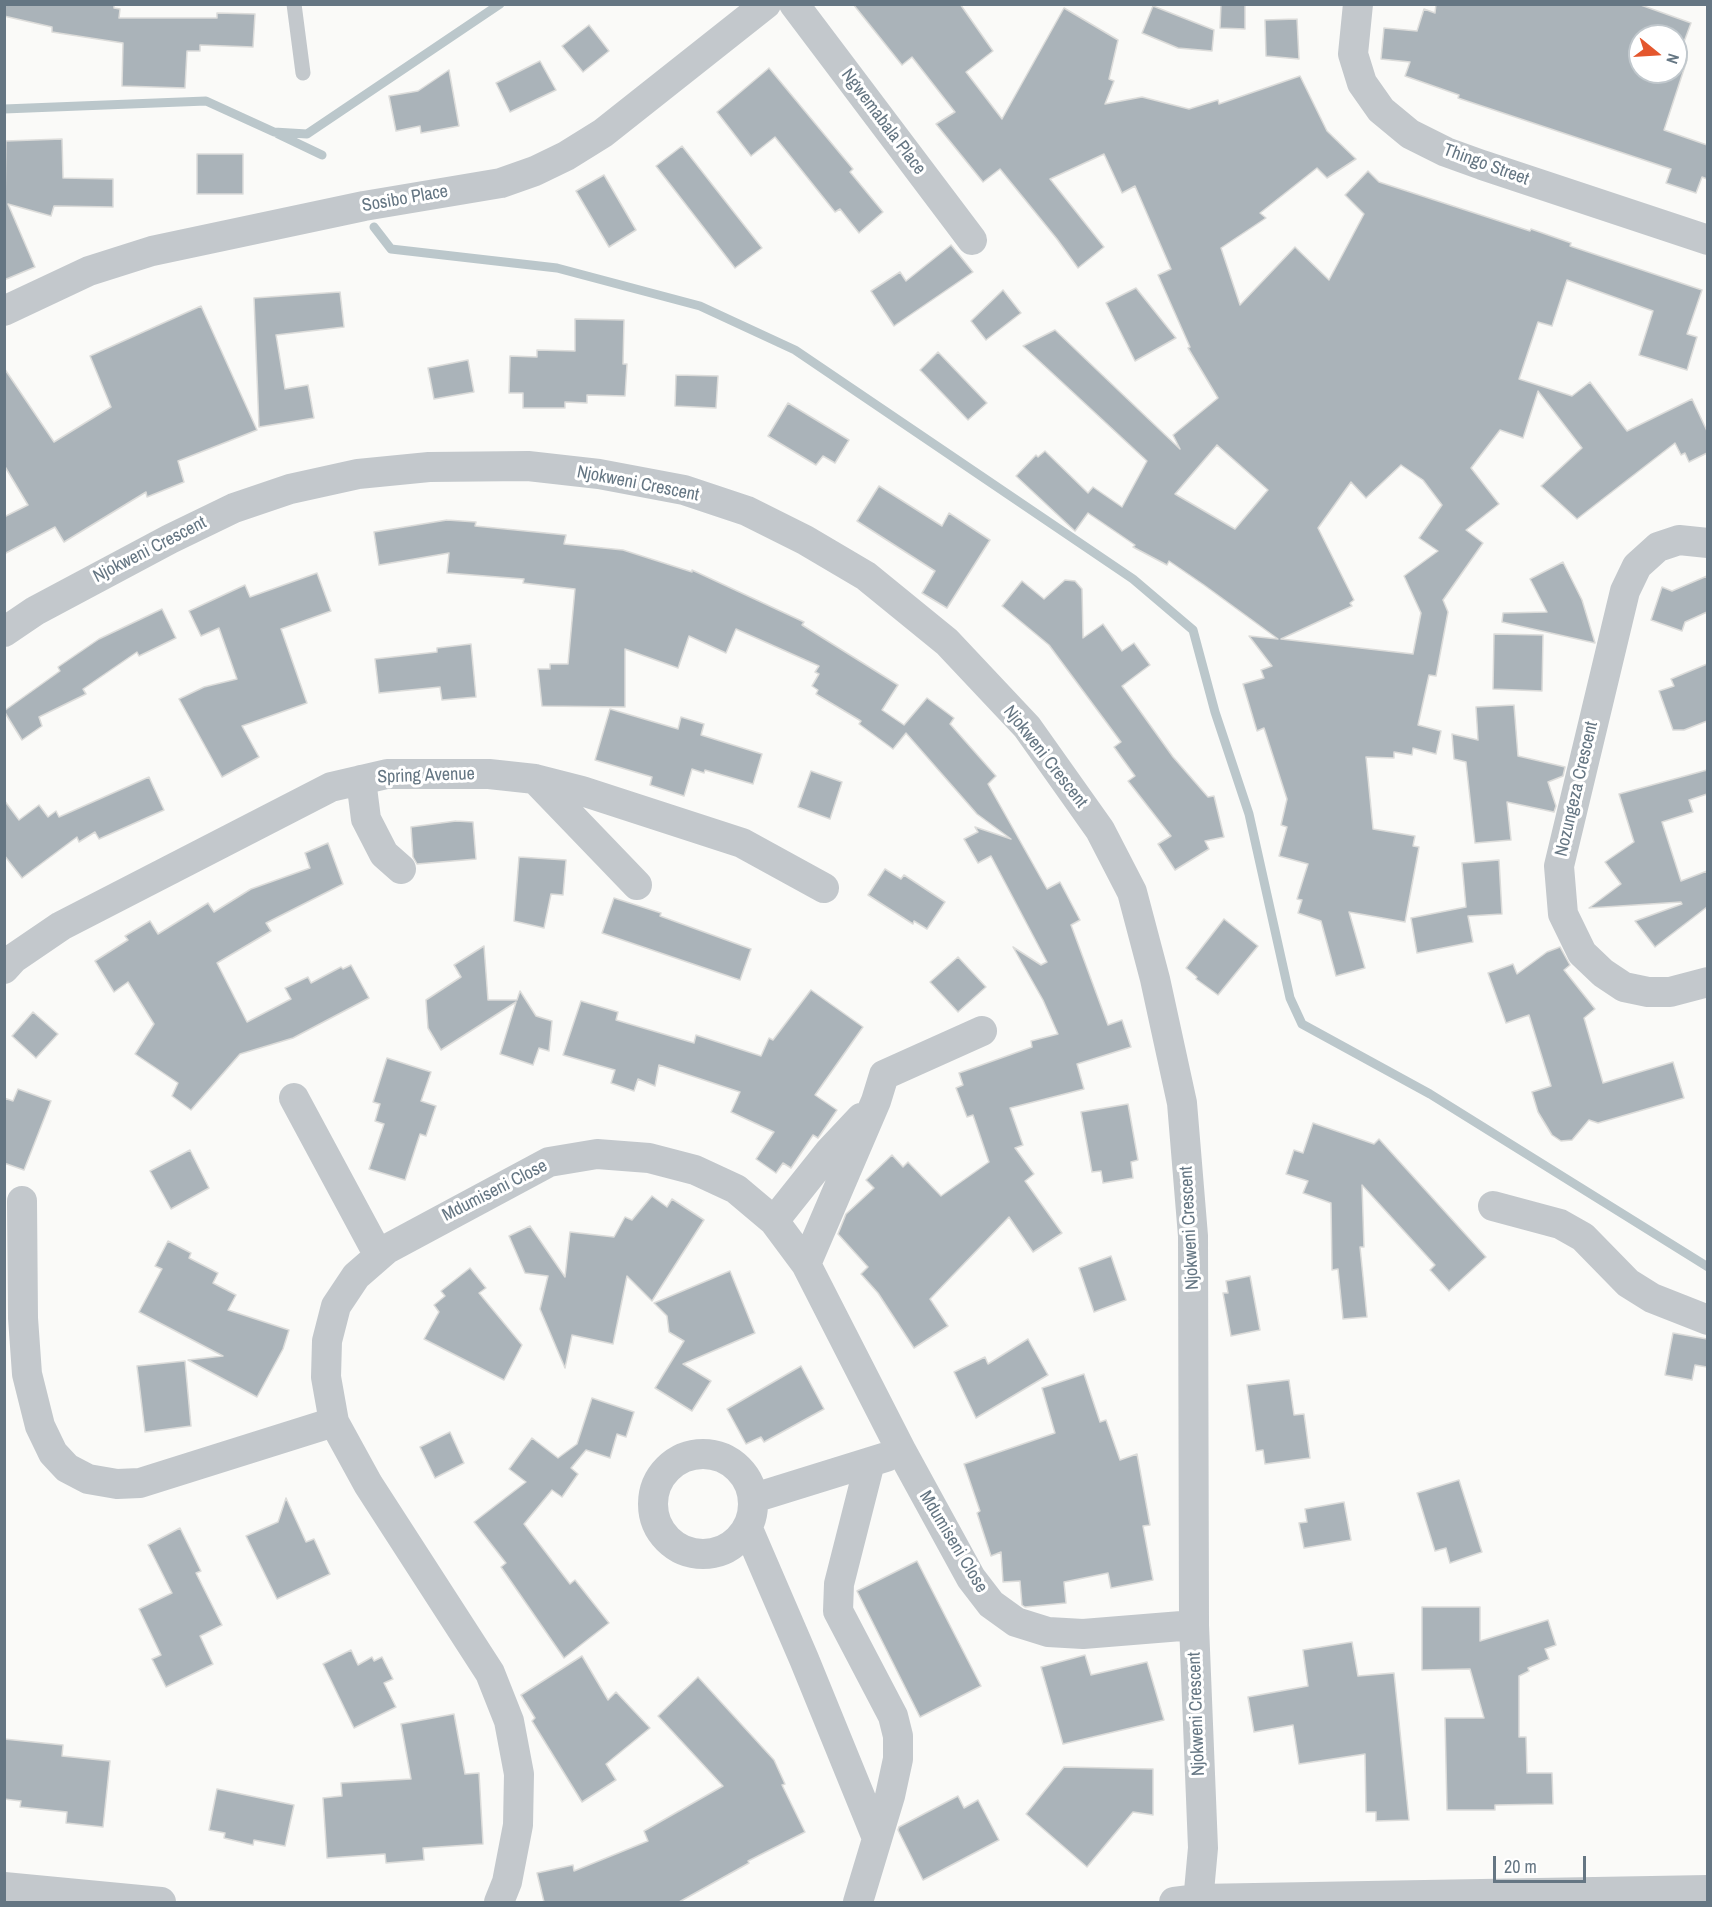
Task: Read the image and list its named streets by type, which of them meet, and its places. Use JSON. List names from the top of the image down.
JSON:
{
  "streets": {
    "street": [
      "Ngwemabala Place",
      "Thingo Street",
      "Sosibo Place",
      "Njokweni Crescent",
      "Spring Avenue",
      "Nozungeza Crescent",
      "Mdumiseni Close"
    ]
  },
  "crossings": [
    ["Njokweni Crescent", "Mdumiseni Close"]
  ],
  "scale_bar": "20 m",
  "north": "right"
}
